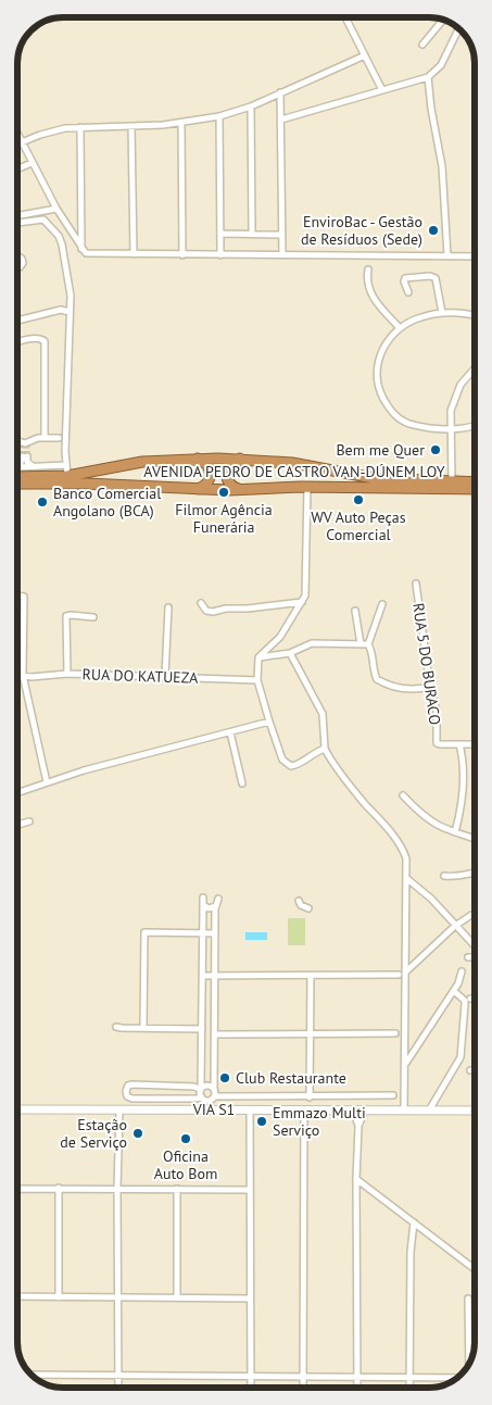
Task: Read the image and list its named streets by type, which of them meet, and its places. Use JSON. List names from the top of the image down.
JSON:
{
  "streets": {
    "highway": ["AVENIDA PEDRO DE CASTRO VAN-DÚNEM LOY"],
    "street": ["RUA 5 DO BURACO", "RUA DO KATUEZA", "VIA S1"]
  },
  "places": [
    "EnviroBac - Gestão de Resíduos (Sede)",
    "Bem me Quer",
    "Filmor Agência Funerária",
    "WV Auto Peças Comercial",
    "Banco Comercial Angolano (BCA)",
    "Club Restaurante",
    "Emmazo Multi Serviço",
    "Estação de Serviço",
    "Oficina Auto Bom"
  ]
}
